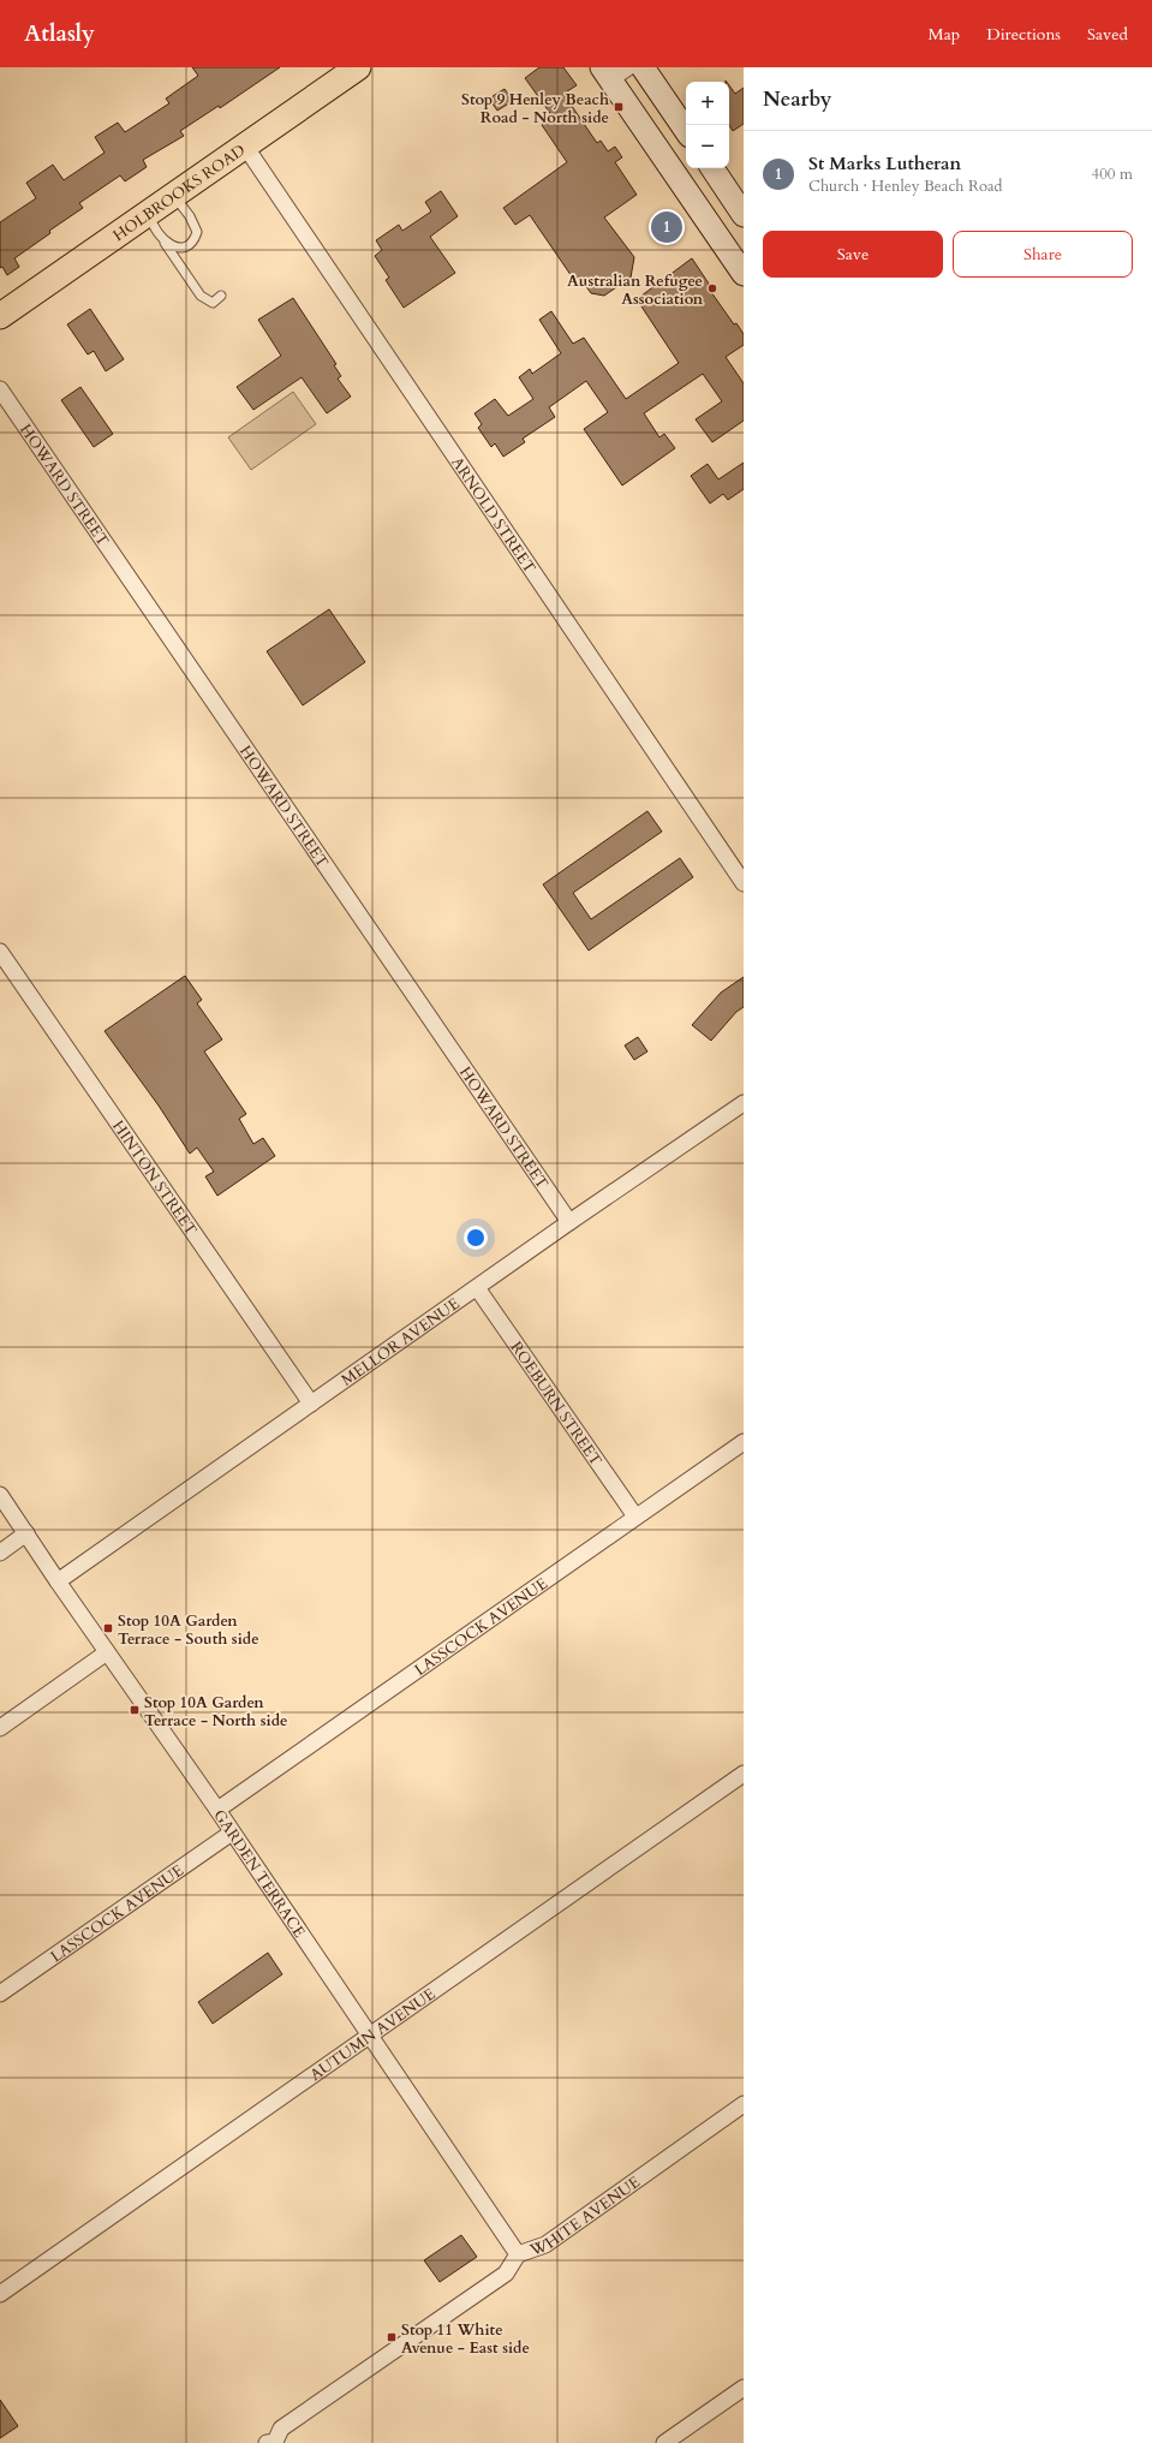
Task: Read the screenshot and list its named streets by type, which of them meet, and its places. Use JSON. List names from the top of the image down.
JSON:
{
  "streets": {
    "main road": ["HOLBROOKS ROAD"],
    "street": [
      "HOWARD STREET",
      "ARNOLD STREET",
      "HINTON STREET",
      "MELLOR AVENUE",
      "ROEBURN STREET",
      "LASSCOCK AVENUE",
      "GARDEN TERRACE",
      "AUTUMN AVENUE",
      "WHITE AVENUE"
    ]
  },
  "crossings": [
    ["HOLBROOKS ROAD", "ARNOLD STREET"],
    ["HOWARD STREET", "MELLOR AVENUE"],
    ["HINTON STREET", "MELLOR AVENUE"],
    ["MELLOR AVENUE", "ROEBURN STREET"],
    ["MELLOR AVENUE", "GARDEN TERRACE"],
    ["ROEBURN STREET", "LASSCOCK AVENUE"],
    ["LASSCOCK AVENUE", "GARDEN TERRACE"],
    ["GARDEN TERRACE", "AUTUMN AVENUE"],
    ["GARDEN TERRACE", "WHITE AVENUE"]
  ],
  "places": {
    "transit": [
      "Stop 9 Henley Beach Road - North side",
      "Stop 10A Garden Terrace - South side",
      "Stop 10A Garden Terrace - North side",
      "Stop 11 White Avenue - East side"
    ],
    "other": ["Australian Refugee Association"]
  },
  "page": {
    "header": "Atlasly",
    "nav": ["Map", "Directions", "Saved"],
    "heading": "Nearby",
    "map_buttons": ["+", "−"],
    "list": [
      {
        "mark": "1",
        "name": "St Marks Lutheran",
        "note": "Church · Henley Beach Road",
        "value": "400 m"
      }
    ],
    "pins": "1",
    "buttons": ["Save", "Share"]
  }
}
